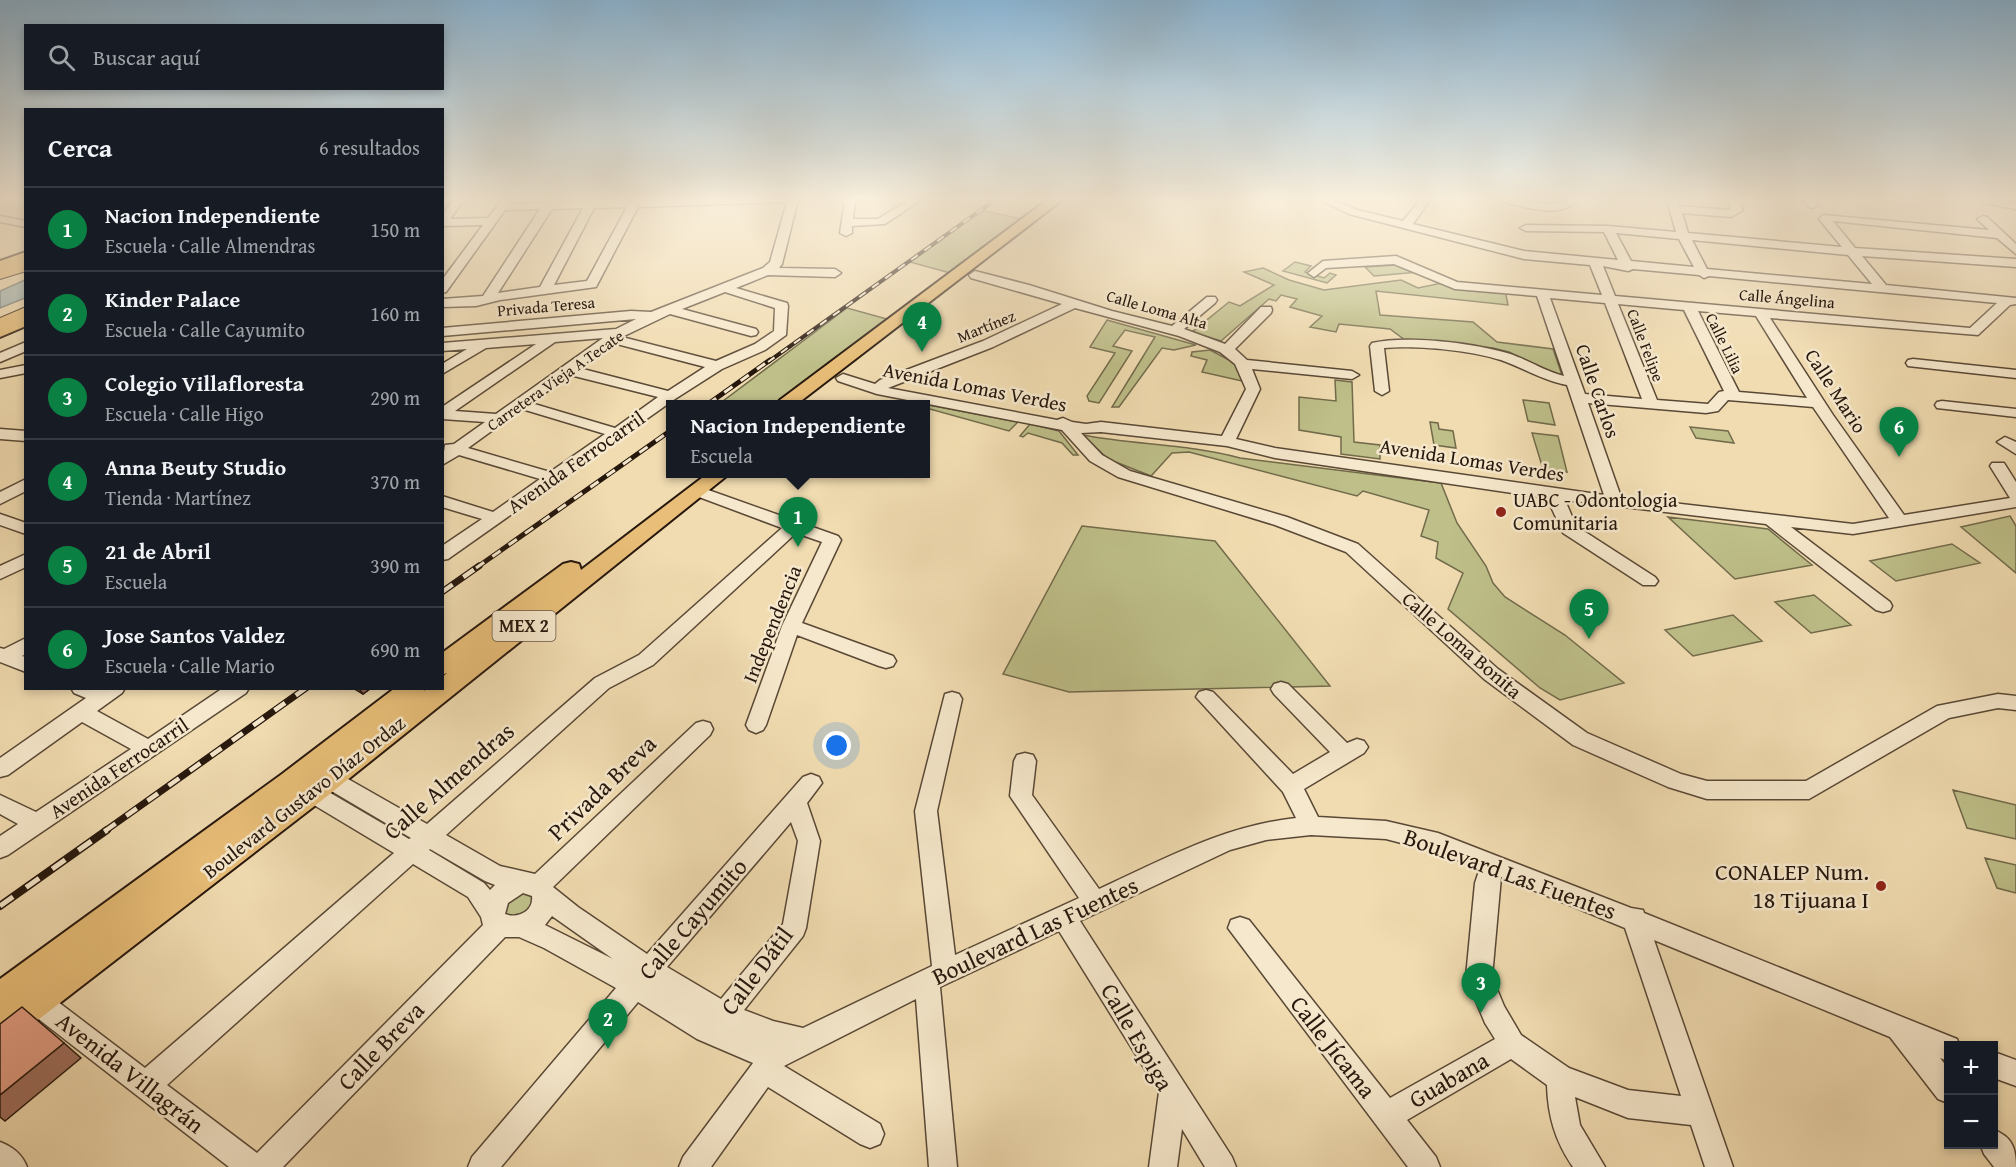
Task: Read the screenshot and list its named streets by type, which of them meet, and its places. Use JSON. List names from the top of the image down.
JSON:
{
  "streets": {
    "main road": ["MEX 2", "Boulevard Gustavo Díaz Ordaz"],
    "street": [
      "Calle Ángelina",
      "Privada Teresa",
      "Calle Loma Alta",
      "Martínez",
      "Calle Lilia",
      "Calle Felipe",
      "Carretera Vieja A Tecate",
      "Avenida Lomas Verdes",
      "Calle Carlos",
      "Calle Mario",
      "Avenida Ferrocarril",
      "Independencia",
      "Calle Loma Bonita",
      "Calle Almendras",
      "Privada Breva",
      "Boulevard Las Fuentes",
      "Calle Cayumito",
      "Calle Dátil",
      "Calle Espiga",
      "Calle Breva",
      "Calle Jícama",
      "Avenida Villagrán",
      "Guabana"
    ]
  },
  "crossings": [
    ["Calle Ángelina", "Calle Lilia"],
    ["Calle Ángelina", "Calle Felipe"],
    ["Calle Ángelina", "Calle Carlos"],
    ["Calle Ángelina", "Calle Mario"],
    ["Privada Teresa", "Carretera Vieja A Tecate"],
    ["Calle Loma Alta", "Martínez"],
    ["Martínez", "Avenida Lomas Verdes"],
    ["Carretera Vieja A Tecate", "Avenida Ferrocarril"],
    ["Avenida Lomas Verdes", "Calle Carlos"],
    ["Avenida Lomas Verdes", "Calle Mario"],
    ["Avenida Lomas Verdes", "Calle Loma Bonita"],
    ["Independencia", "Calle Almendras"],
    ["Calle Almendras", "Avenida Villagrán"],
    ["Privada Breva", "Calle Breva"],
    ["Boulevard Gustavo Díaz Ordaz", "Avenida Villagrán"],
    ["Boulevard Las Fuentes", "Calle Espiga"],
    ["Calle Cayumito", "Calle Dátil"],
    ["Calle Jícama", "Guabana"]
  ],
  "places": ["UABC - Odontologia Comunitaria", "CONALEP Num. 18 Tijuana I"],
  "page": {
    "search": "Buscar aquí",
    "heading": ["Cerca", "6 resultados"],
    "list": [
      {
        "mark": "1",
        "name": "Nacion Independiente",
        "note": "Escuela · Calle Almendras",
        "value": "150 m"
      },
      {
        "mark": "2",
        "name": "Kinder Palace",
        "note": "Escuela · Calle Cayumito",
        "value": "160 m"
      },
      {
        "mark": "3",
        "name": "Colegio Villafloresta",
        "note": "Escuela · Calle Higo",
        "value": "290 m"
      },
      {
        "mark": "4",
        "name": "Anna Beuty Studio",
        "note": "Tienda · Martínez",
        "value": "370 m"
      },
      {
        "mark": "5",
        "name": "21 de Abril",
        "note": "Escuela",
        "value": "390 m"
      },
      {
        "mark": "6",
        "name": "Jose Santos Valdez",
        "note": "Escuela · Calle Mario",
        "value": "690 m"
      }
    ],
    "pins": [
      "4",
      "6",
      "1",
      "5",
      "3",
      "2"
    ],
    "popup": ["Nacion Independiente", "Escuela"],
    "map_buttons": ["+", "−"]
  }
}
